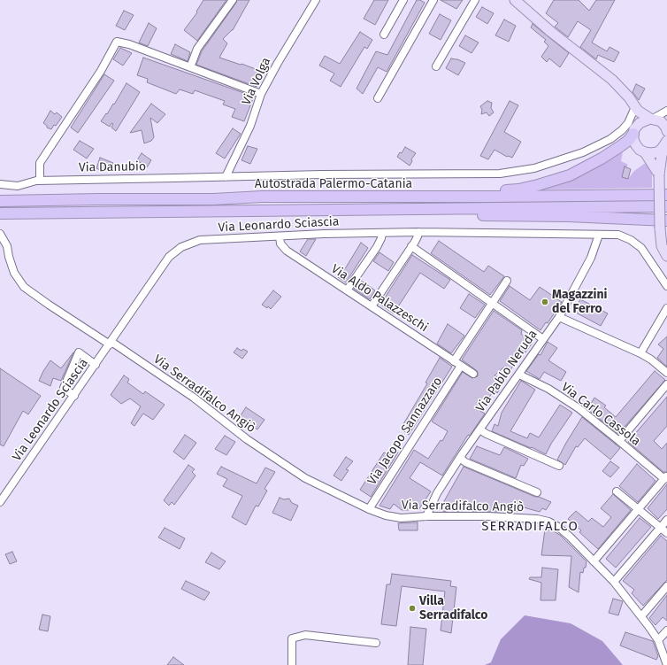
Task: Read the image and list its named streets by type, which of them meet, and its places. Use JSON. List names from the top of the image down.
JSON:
{
  "streets": {
    "highway": ["Autostrada Palermo-Catania"],
    "street": [
      "Via Volga",
      "Via Danubio",
      "Via Leonardo Sciascia",
      "Via Aldo Palazzeschi",
      "Via Pablo Neruda",
      "Via Serradifalco Angiò",
      "Via Carlo Cassola",
      "Via Jacopo Sannazzaro"
    ]
  },
  "crossings": [
    ["Via Volga", "Via Danubio"],
    ["Via Leonardo Sciascia", "Via Aldo Palazzeschi"],
    ["Via Leonardo Sciascia", "Via Pablo Neruda"],
    ["Via Leonardo Sciascia", "Via Serradifalco Angiò"],
    ["Via Aldo Palazzeschi", "Via Jacopo Sannazzaro"],
    ["Via Pablo Neruda", "Via Serradifalco Angiò"],
    ["Via Pablo Neruda", "Via Carlo Cassola"],
    ["Via Serradifalco Angiò", "Via Jacopo Sannazzaro"]
  ],
  "districts": ["SERRADIFALCO"],
  "places": ["Magazzini del Ferro", "Villa Serradifalco"]
}
